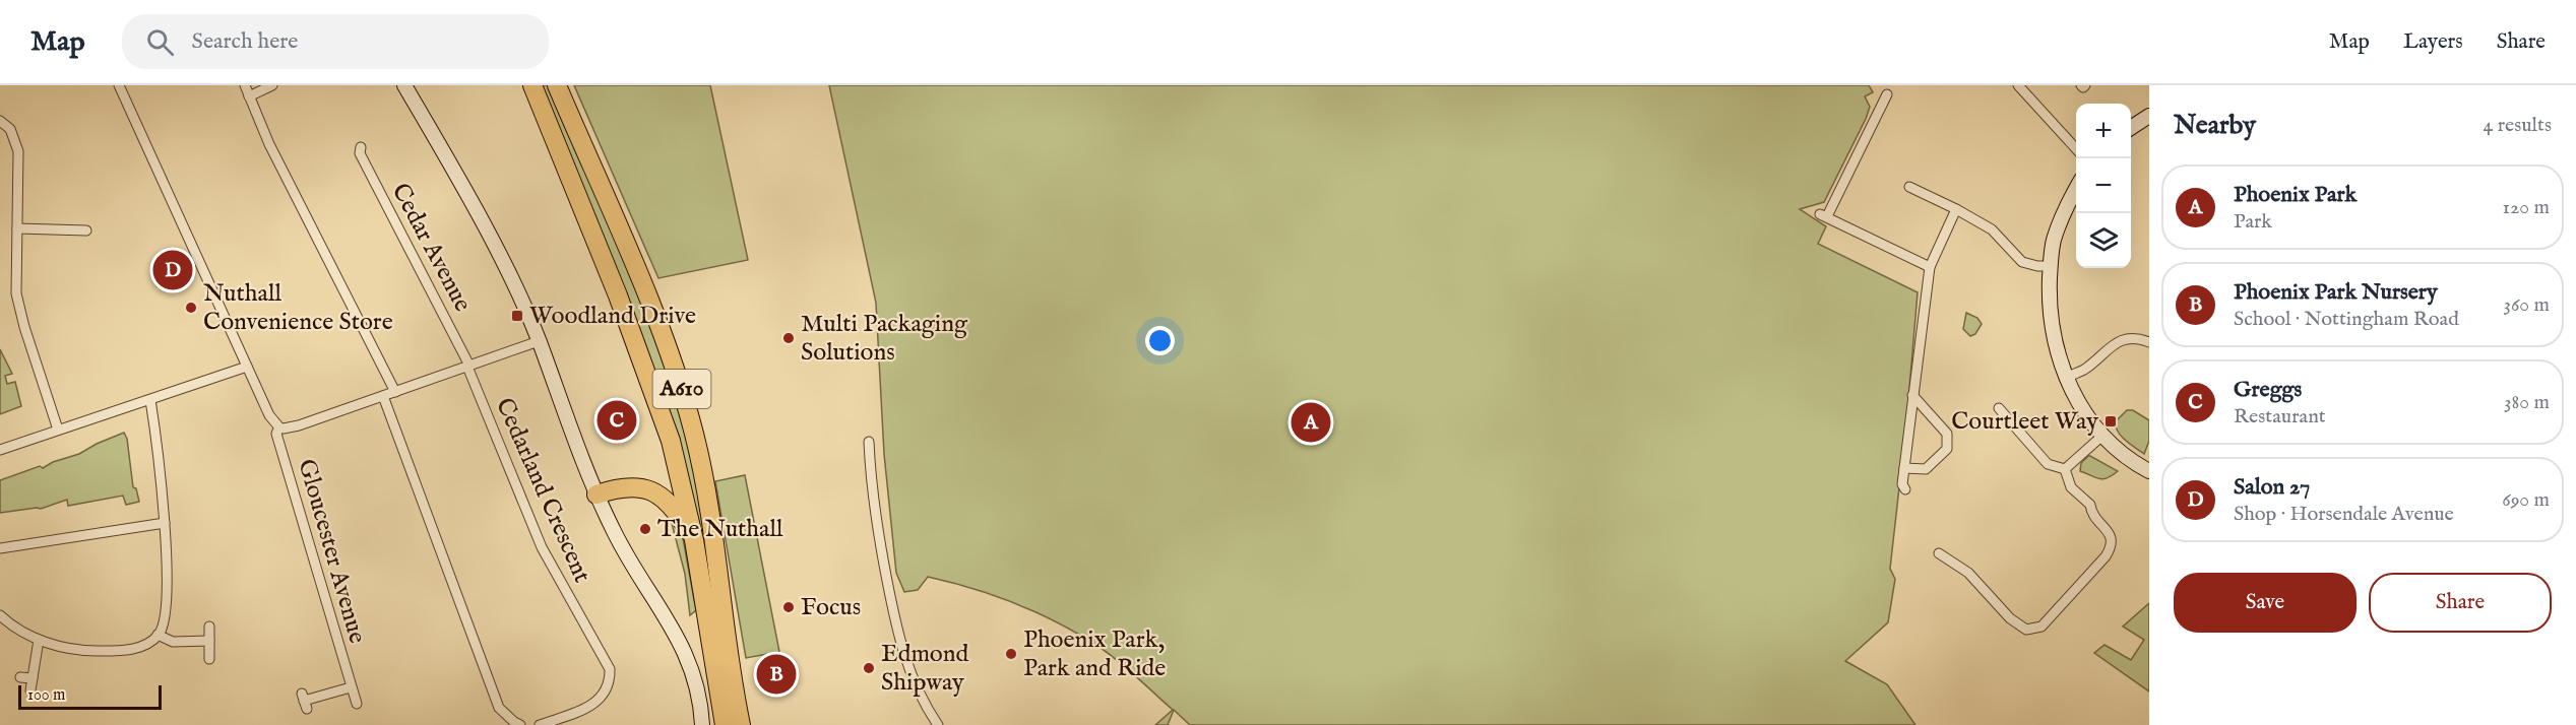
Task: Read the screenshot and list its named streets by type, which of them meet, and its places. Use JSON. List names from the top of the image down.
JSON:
{
  "streets": {
    "highway": ["A610"],
    "street": ["Cedar Avenue", "Cedarland Crescent", "Gloucester Avenue"]
  },
  "crossings": [
    ["Cedar Avenue", "Cedarland Crescent"]
  ],
  "places": {
    "other": [
      "Nuthall Convenience Store",
      "Multi Packaging Solutions",
      "The Nuthall",
      "Focus",
      "Phoenix Park, Park and Ride",
      "Edmond Shipway"
    ],
    "transit": ["Woodland Drive", "Courtleet Way"]
  },
  "scale_bar": "100 m",
  "page": {
    "header": "Map",
    "search": "Search here",
    "nav": ["Map", "Layers", "Share"],
    "heading": ["Nearby", "4 results"],
    "map_buttons": ["+", "−"],
    "list": [
      {
        "mark": "A",
        "name": "Phoenix Park",
        "note": "Park",
        "value": "120 m"
      },
      {
        "mark": "B",
        "name": "Phoenix Park Nursery",
        "note": "School · Nottingham Road",
        "value": "360 m"
      },
      {
        "mark": "C",
        "name": "Greggs",
        "note": "Restaurant",
        "value": "380 m"
      },
      {
        "mark": "D",
        "name": "Salon 27",
        "note": "Shop · Horsendale Avenue",
        "value": "690 m"
      }
    ],
    "pins": [
      "D",
      "C",
      "A",
      "B"
    ],
    "buttons": ["Save", "Share"],
    "scale": "100 m"
  }
}
